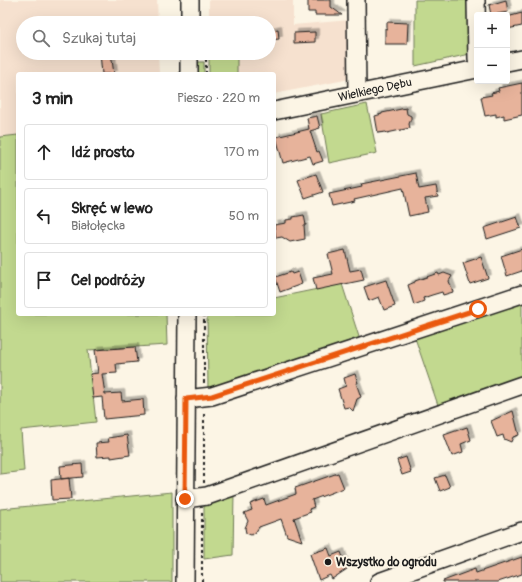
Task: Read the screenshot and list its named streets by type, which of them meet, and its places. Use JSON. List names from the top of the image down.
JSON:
{
  "streets": {
    "street": ["Wielkiego Dębu"]
  },
  "places": ["Wszystko do ogrodu"],
  "page": {
    "map_buttons": ["+", "−"],
    "search": "Szukaj tutaj",
    "heading": ["3 min", "Pieszo · 220 m"],
    "list": [
      ["Idź prosto", "170 m"],
      ["Skręć w lewo", "Białołęcka", "50 m"],
      "Cel podróży"
    ]
  }
}
